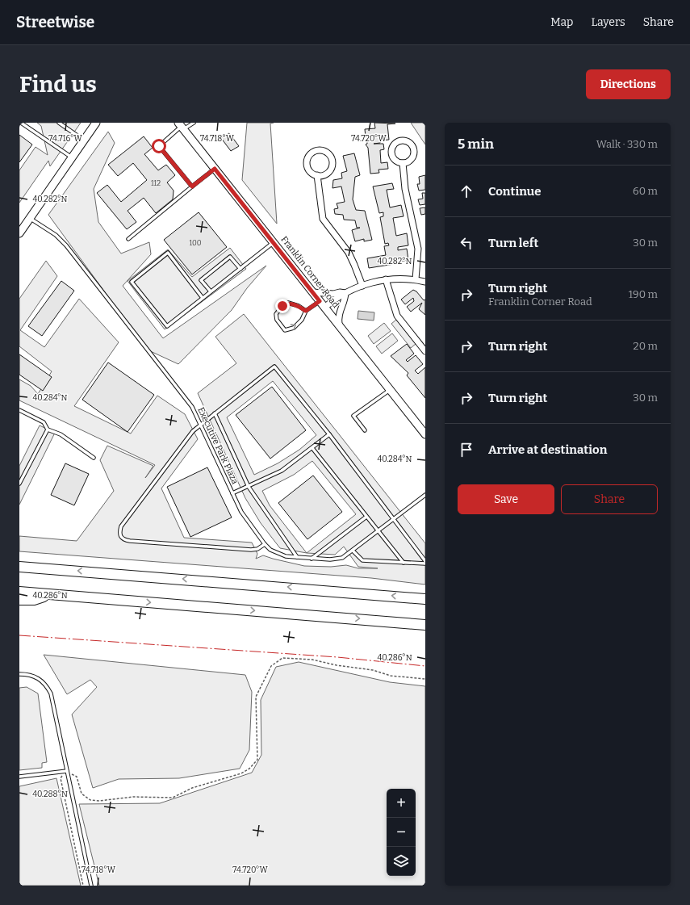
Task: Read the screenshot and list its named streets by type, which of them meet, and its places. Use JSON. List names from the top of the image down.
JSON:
{
  "streets": {
    "main road": ["Franklin Corner Road"],
    "lane": ["Executive Park Plaza"]
  },
  "house_numbers": ["112", "100"],
  "page": {
    "header": "Streetwise",
    "nav": ["Map", "Layers", "Share"],
    "buttons": [
      "Directions",
      ["Save", "Share"]
    ],
    "title": "Find us",
    "heading": ["5 min", "Walk · 330 m"],
    "list": [
      ["Continue", "60 m"],
      ["Turn left", "30 m"],
      ["Turn right", "Franklin Corner Road", "190 m"],
      ["Turn right", "20 m"],
      ["Turn right", "30 m"],
      "Arrive at destination"
    ],
    "map_buttons": ["+", "−"]
  },
  "coordinates": [
    "74.718°W",
    "74.720°W",
    "74.716°W",
    "40.282°N",
    "40.284°N",
    "40.286°N",
    "40.288°N"
  ]
}
